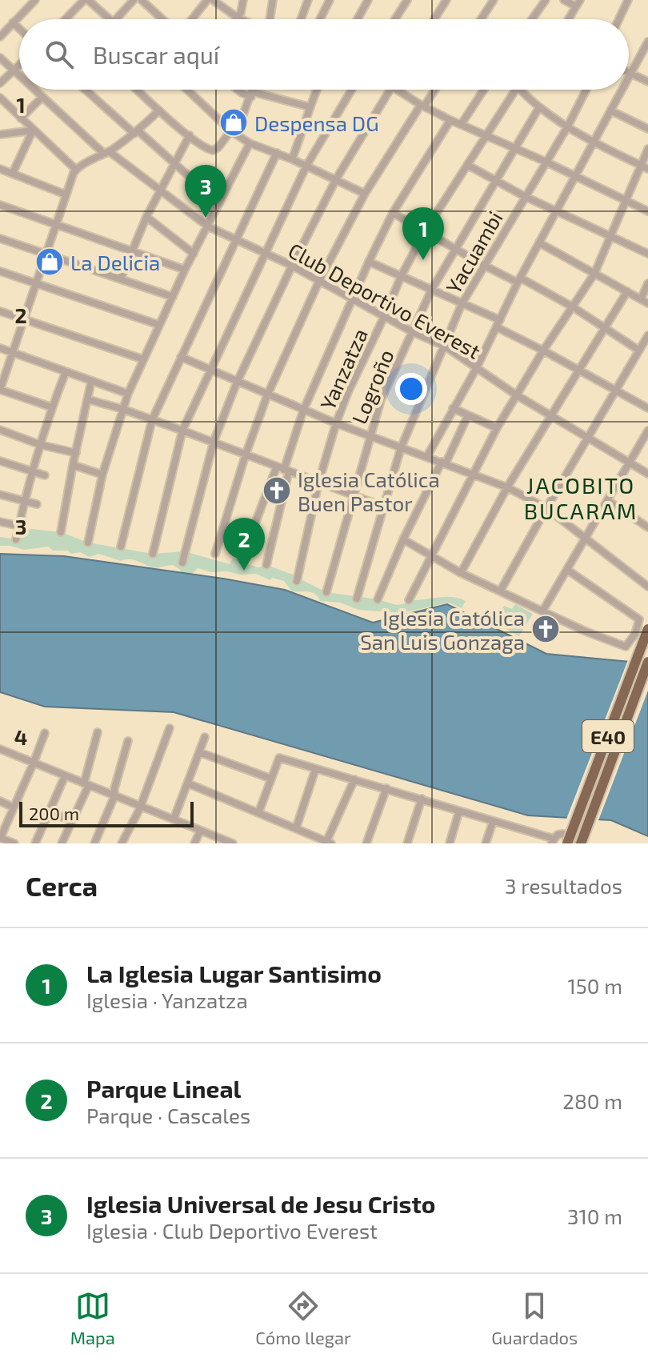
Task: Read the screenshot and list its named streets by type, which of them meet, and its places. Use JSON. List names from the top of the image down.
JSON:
{
  "streets": {
    "highway": ["E40"],
    "street": [
      "Yacuambi",
      "Club Deportivo Everest",
      "Yanzatza",
      "Logroño"
    ]
  },
  "crossings": [
    ["Yacuambi", "Club Deportivo Everest"],
    ["Club Deportivo Everest", "Yanzatza"],
    ["Club Deportivo Everest", "Logroño"]
  ],
  "districts": ["JACOBITO BUCARAM"],
  "places": {
    "shop": ["Despensa DG", "La Delicia"],
    "church": ["Iglesia Católica Buen Pastor", "Iglesia Católica San Luis Gonzaga"]
  },
  "scale_bar": "200 m",
  "page": {
    "search": "Buscar aquí",
    "pins": ["3", "1", "2"],
    "scale": "200 m",
    "heading": ["Cerca", "3 resultados"],
    "list": [
      {
        "mark": "1",
        "name": "La Iglesia Lugar Santisimo",
        "note": "Iglesia · Yanzatza",
        "value": "150 m"
      },
      {
        "mark": "2",
        "name": "Parque Lineal",
        "note": "Parque · Cascales",
        "value": "280 m"
      },
      {
        "mark": "3",
        "name": "Iglesia Universal de Jesu Cristo",
        "note": "Iglesia · Club Deportivo Everest",
        "value": "310 m"
      }
    ],
    "nav": ["Mapa", "Cómo llegar", "Guardados"]
  },
  "grid": {
    "rows": [
      "1",
      "2",
      "3",
      "4"
    ]
  }
}
